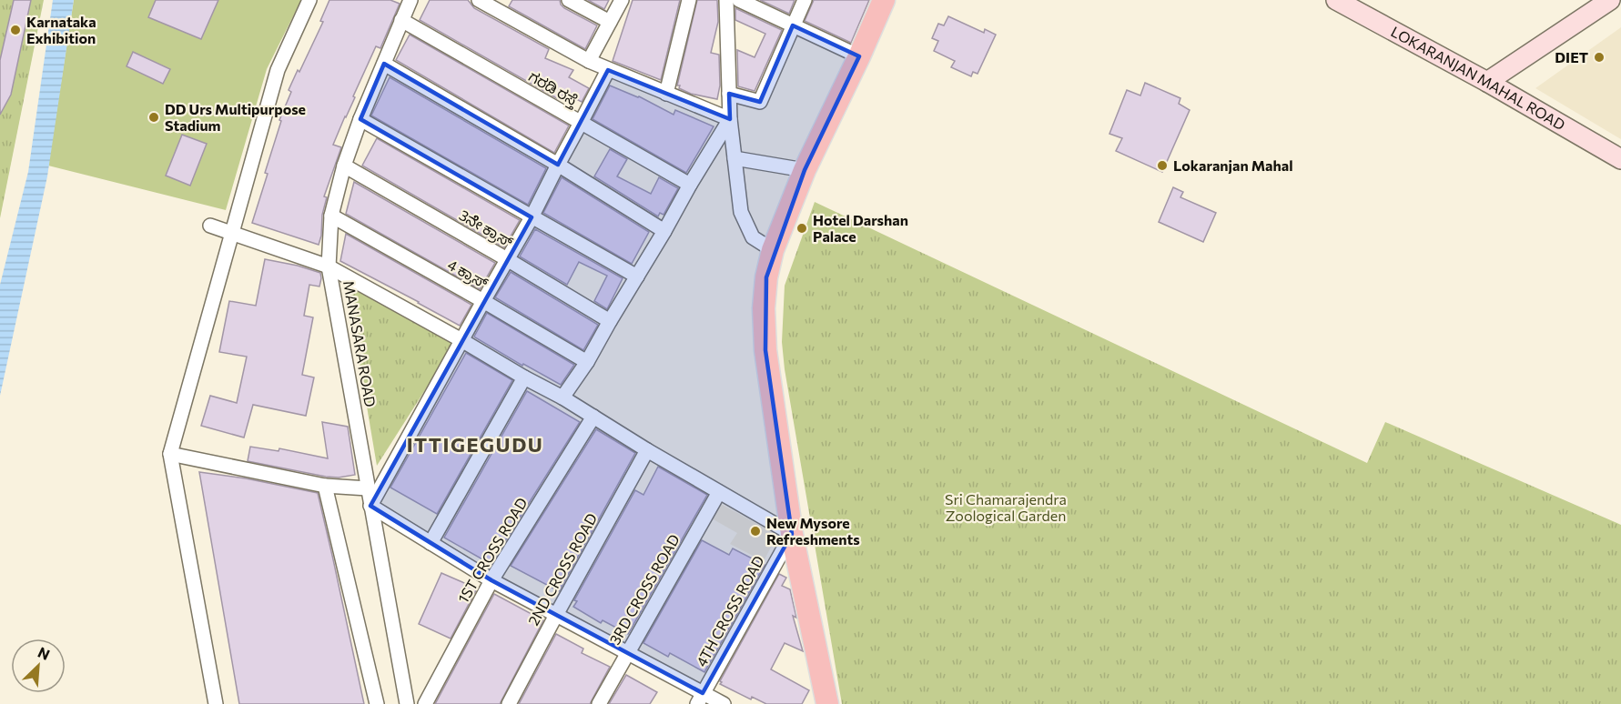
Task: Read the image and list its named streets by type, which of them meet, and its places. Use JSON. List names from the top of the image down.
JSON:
{
  "streets": {
    "main road": ["LOKARANJAN MAHAL ROAD"],
    "street": [
      "ಗರಡಿ ರಸ್ತೆ",
      "3ನೆೇ ಕ್ರಾಸ್",
      "4 ಕ್ರಾಸ್",
      "MANASARA ROAD",
      "1ST CROSS ROAD",
      "2ND CROSS ROAD",
      "3RD CROSS ROAD",
      "4TH CROSS ROAD"
    ]
  },
  "crossings": [
    ["ಗರಡಿ ರಸ್ತೆ", "MANASARA ROAD"],
    ["3ನೆೇ ಕ್ರಾಸ್", "MANASARA ROAD"],
    ["4 ಕ್ರಾಸ್", "MANASARA ROAD"]
  ],
  "districts": ["ITTIGEGUDU"],
  "parks": ["Sri Chamarajendra Zoological Garden"],
  "places": [
    "Karnataka Exhibition",
    "DIET",
    "DD Urs Multipurpose Stadium",
    "Lokaranjan Mahal",
    "Hotel Darshan Palace",
    "New Mysore Refreshments"
  ],
  "north": "top right"
}
